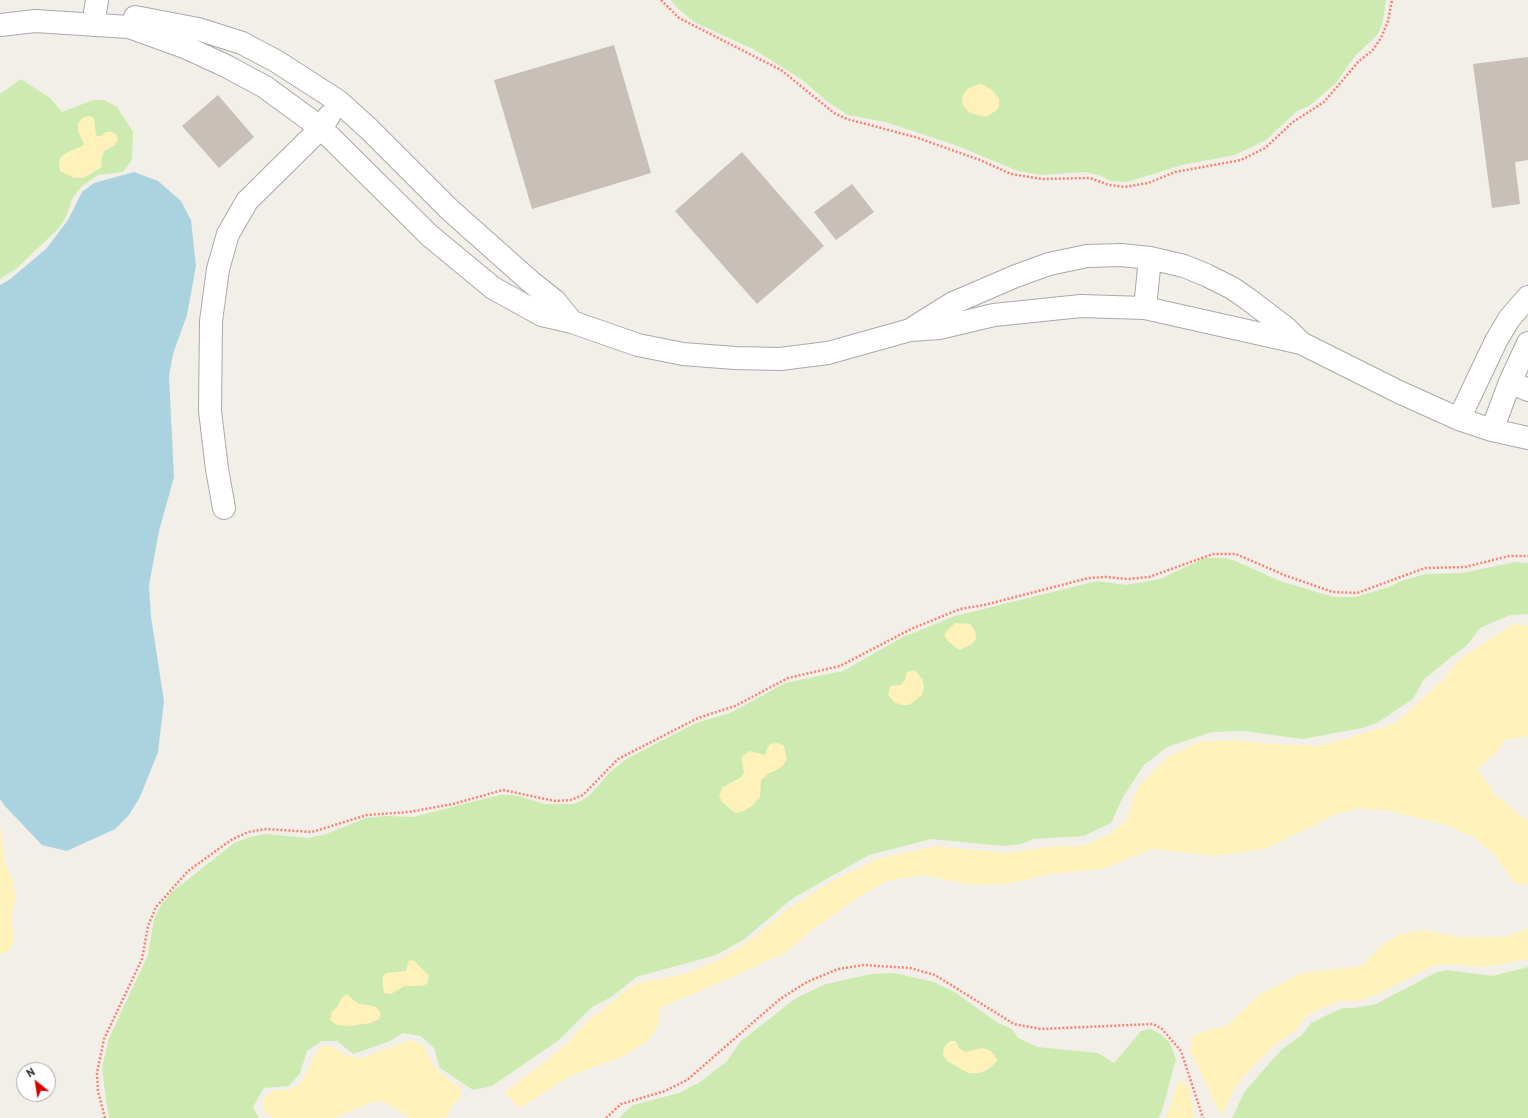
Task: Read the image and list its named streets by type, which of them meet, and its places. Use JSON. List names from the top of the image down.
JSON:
{
  "north": "top left"
}
